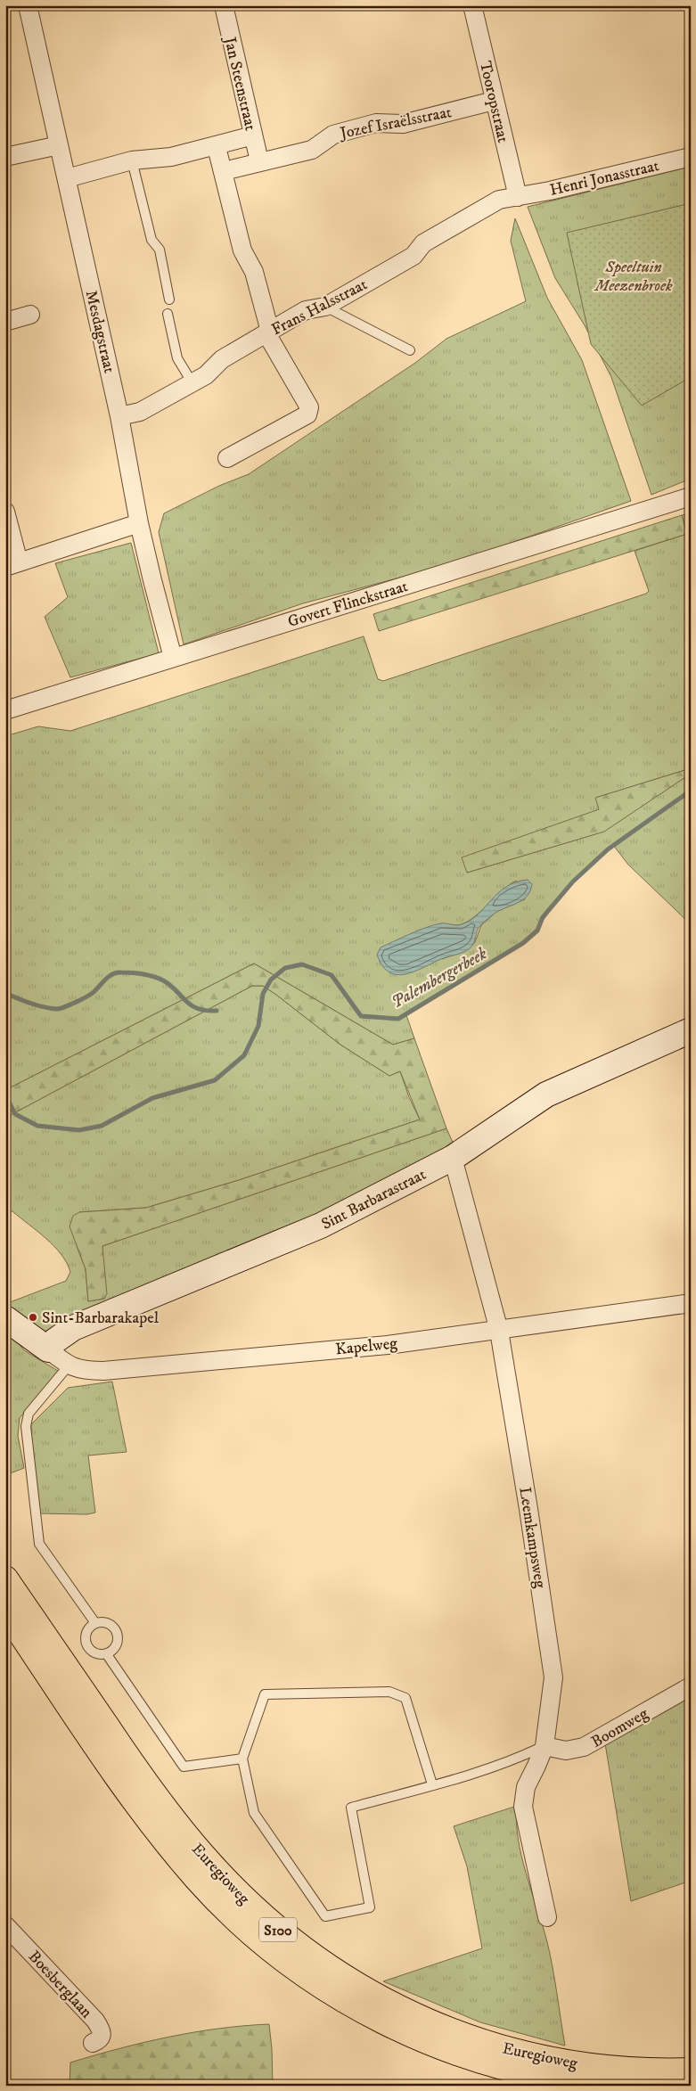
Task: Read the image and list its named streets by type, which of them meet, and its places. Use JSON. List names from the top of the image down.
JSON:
{
  "streets": {
    "main road": ["Euregioweg", "S100"],
    "street": [
      "Jan Steenstraat",
      "Tooropstraat",
      "Jozef Israëlsstraat",
      "Henri Jonasstraat",
      "Frans Halsstraat",
      "Mesdagstraat",
      "Govert Flinckstraat",
      "Sint Barbarastraat",
      "Kapelweg",
      "Leemkampsweg",
      "Boomweg",
      "Boesberglaan"
    ]
  },
  "crossings": [
    ["Jan Steenstraat", "Jozef Israëlsstraat"],
    ["Tooropstraat", "Jozef Israëlsstraat"],
    ["Tooropstraat", "Henri Jonasstraat"],
    ["Tooropstraat", "Frans Halsstraat"],
    ["Henri Jonasstraat", "Frans Halsstraat"],
    ["Frans Halsstraat", "Mesdagstraat"],
    ["Mesdagstraat", "Govert Flinckstraat"],
    ["Sint Barbarastraat", "Kapelweg"],
    ["Sint Barbarastraat", "Leemkampsweg"],
    ["Kapelweg", "Leemkampsweg"],
    ["Leemkampsweg", "Boomweg"]
  ],
  "water": ["Palembergerbeek"],
  "parks": ["Speeltuin Meezenbroek"],
  "places": ["Sint-Barbarakapel"]
}
